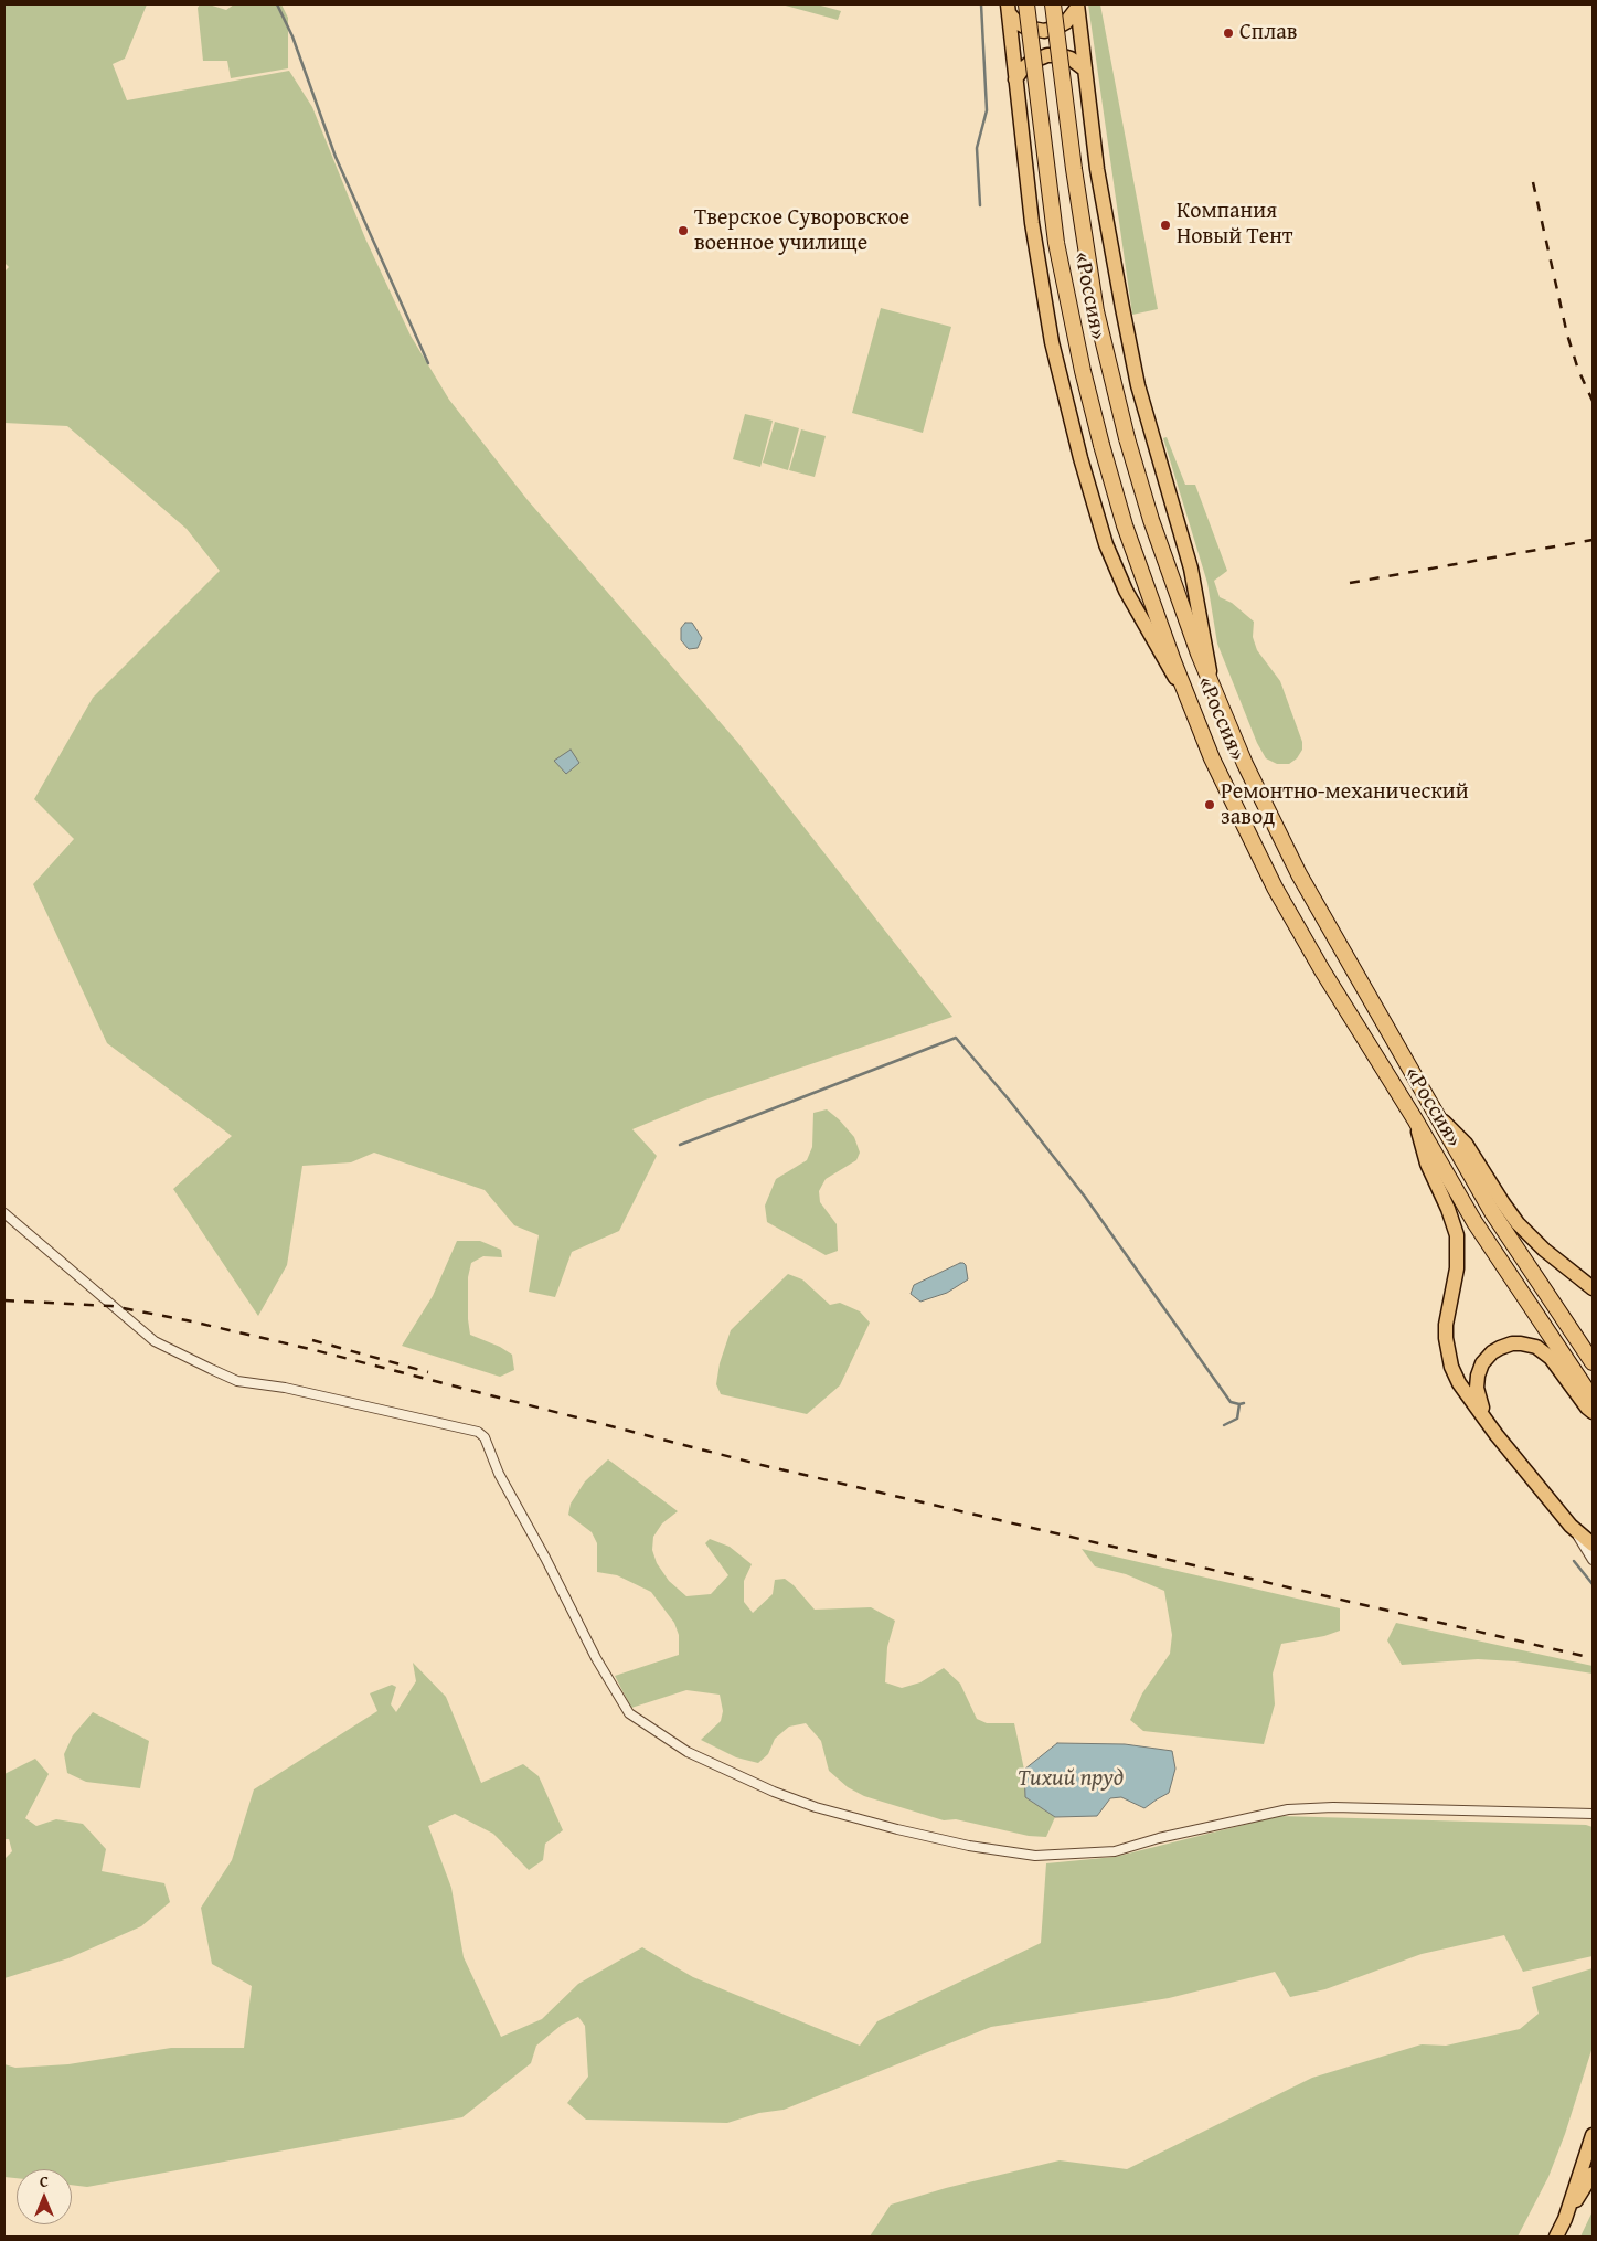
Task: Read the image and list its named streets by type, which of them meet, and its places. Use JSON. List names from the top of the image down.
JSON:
{
  "streets": {
    "highway": ["«Россия»"]
  },
  "water": ["Тихий пруд"],
  "places": [
    "Сплав",
    "Компания Новый Тент",
    "Тверское Суворовское военное училище",
    "Ремонтно-механический завод"
  ],
  "north": "top"
}
